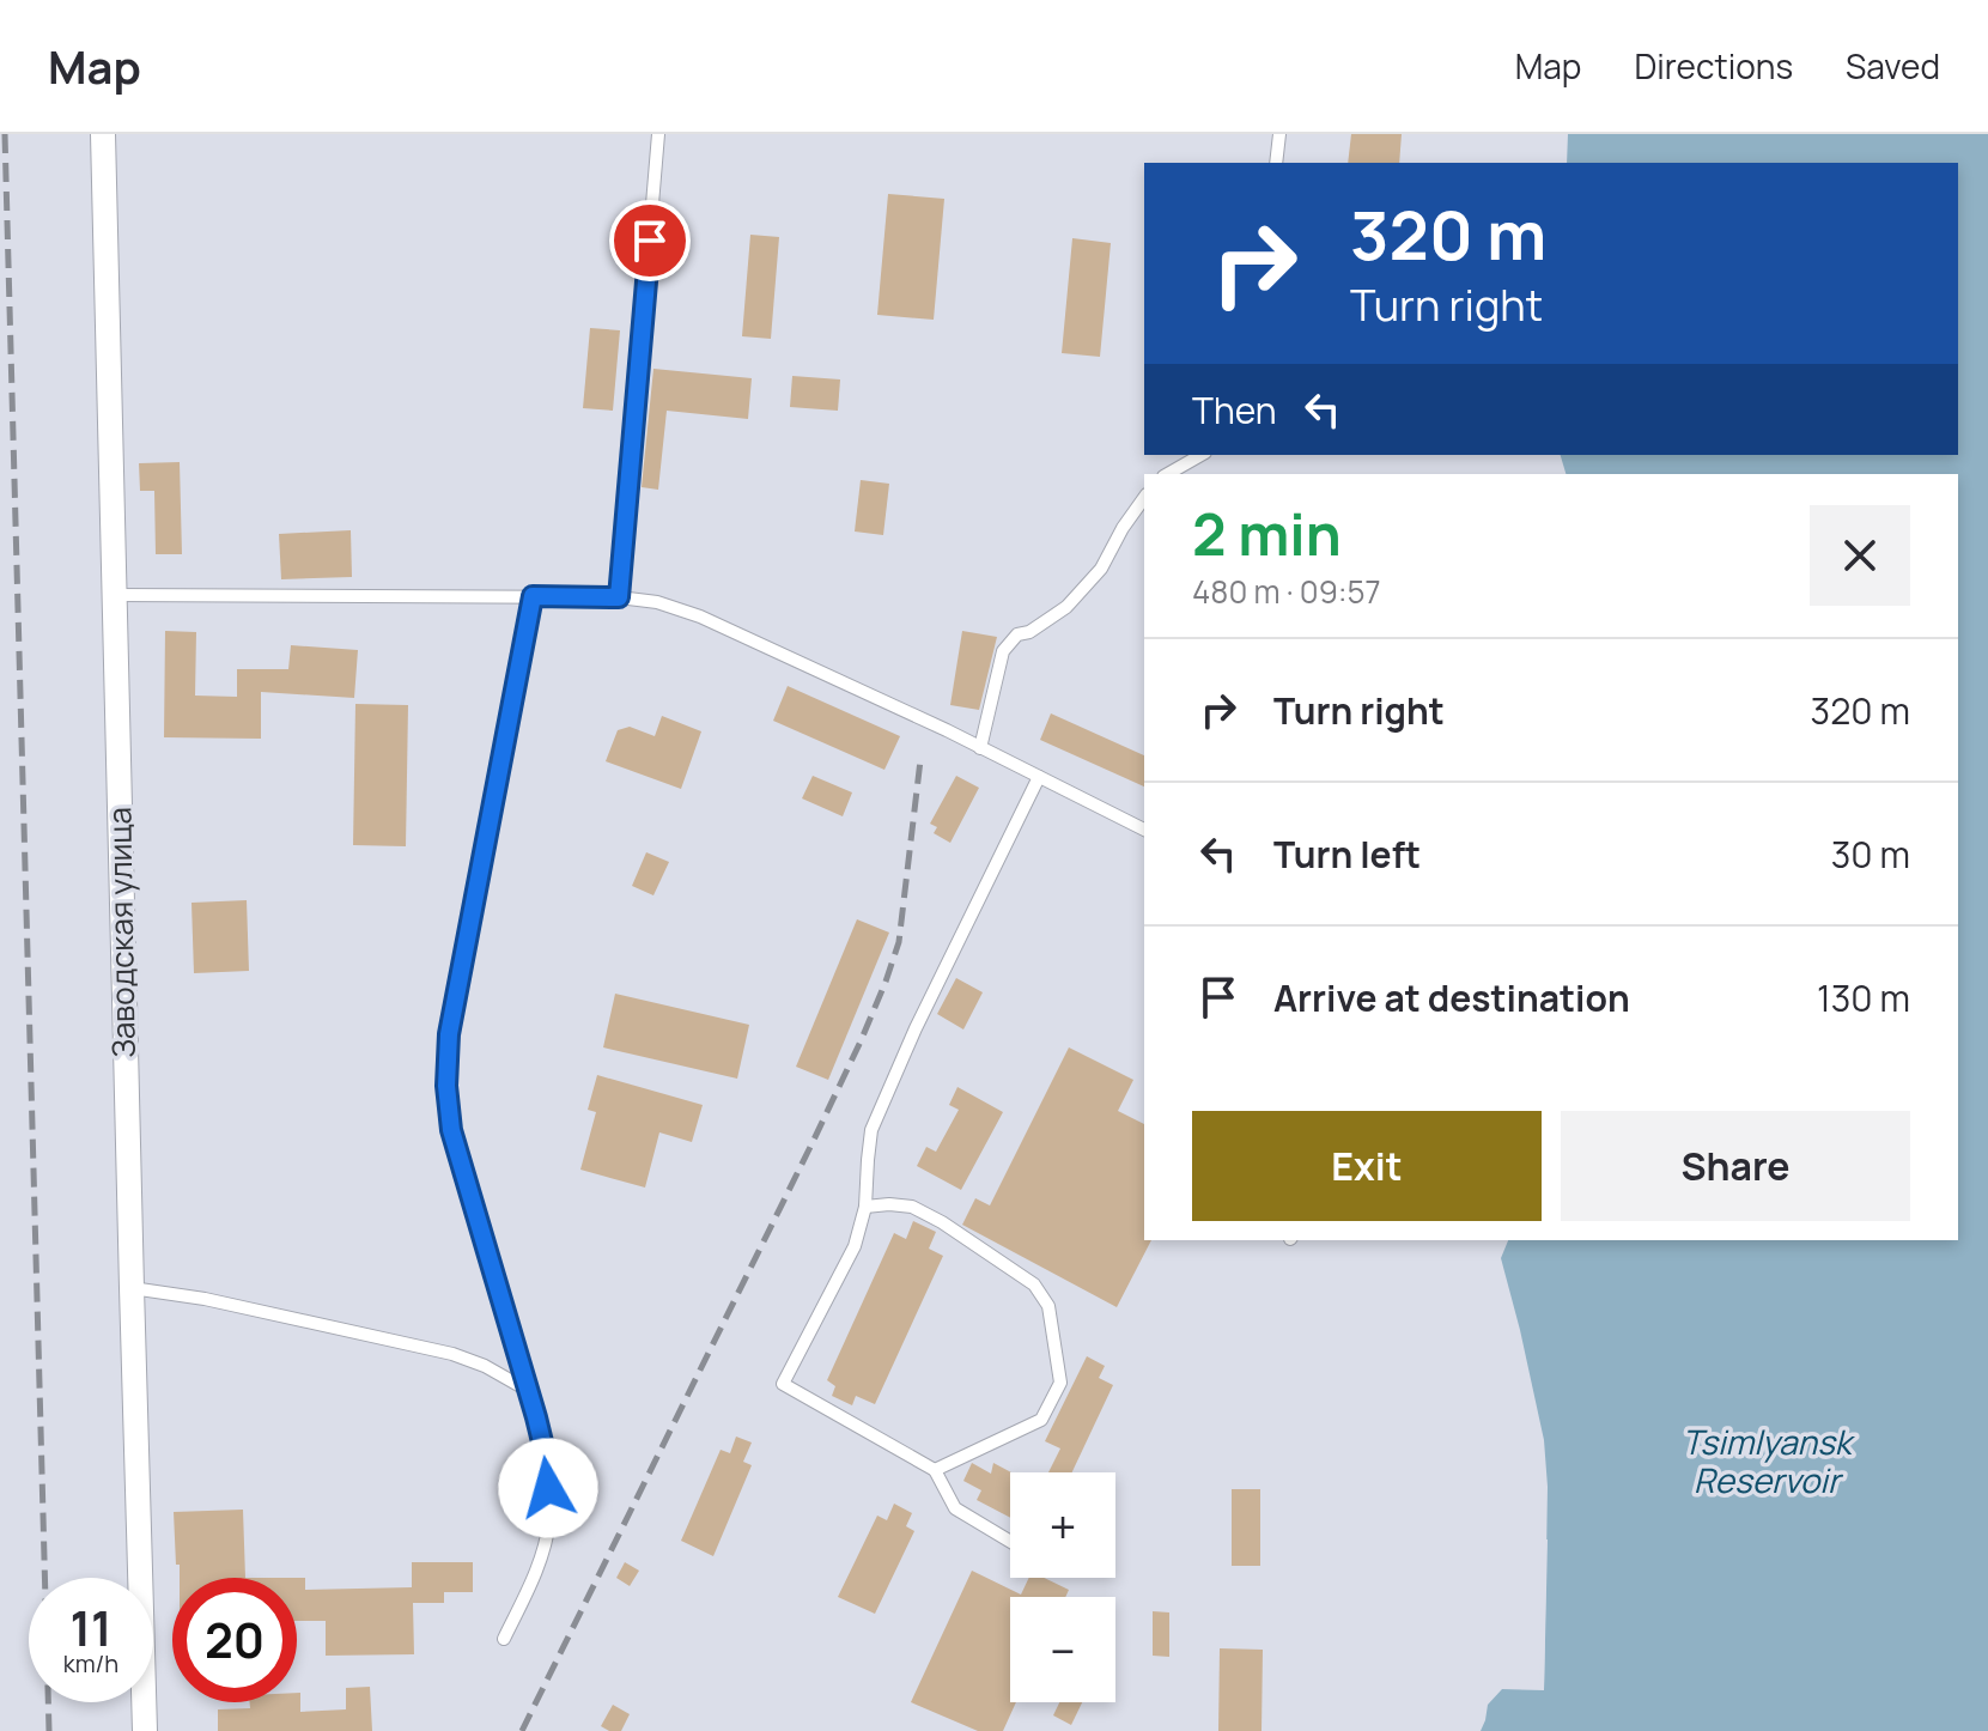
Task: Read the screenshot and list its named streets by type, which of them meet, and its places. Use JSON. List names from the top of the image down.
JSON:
{
  "streets": {
    "street": ["Заводская улица"]
  },
  "water": ["Tsimlyansk Reservoir"],
  "page": {
    "header": "Map",
    "nav": ["Map", "Directions", "Saved"],
    "turn": ["320 m", "Turn right"],
    "then": "Then",
    "heading": ["2 min", "480 m · 09:57"],
    "list": [
      {
        "name": "Turn right",
        "value": "320 m"
      },
      {
        "name": "Turn left",
        "value": "30 m"
      },
      {
        "name": "Arrive at destination",
        "value": "130 m"
      }
    ],
    "buttons": ["Exit", "Share"],
    "map_buttons": ["+", "−"],
    "speed": "11 km/h",
    "limit": "20"
  }
}
